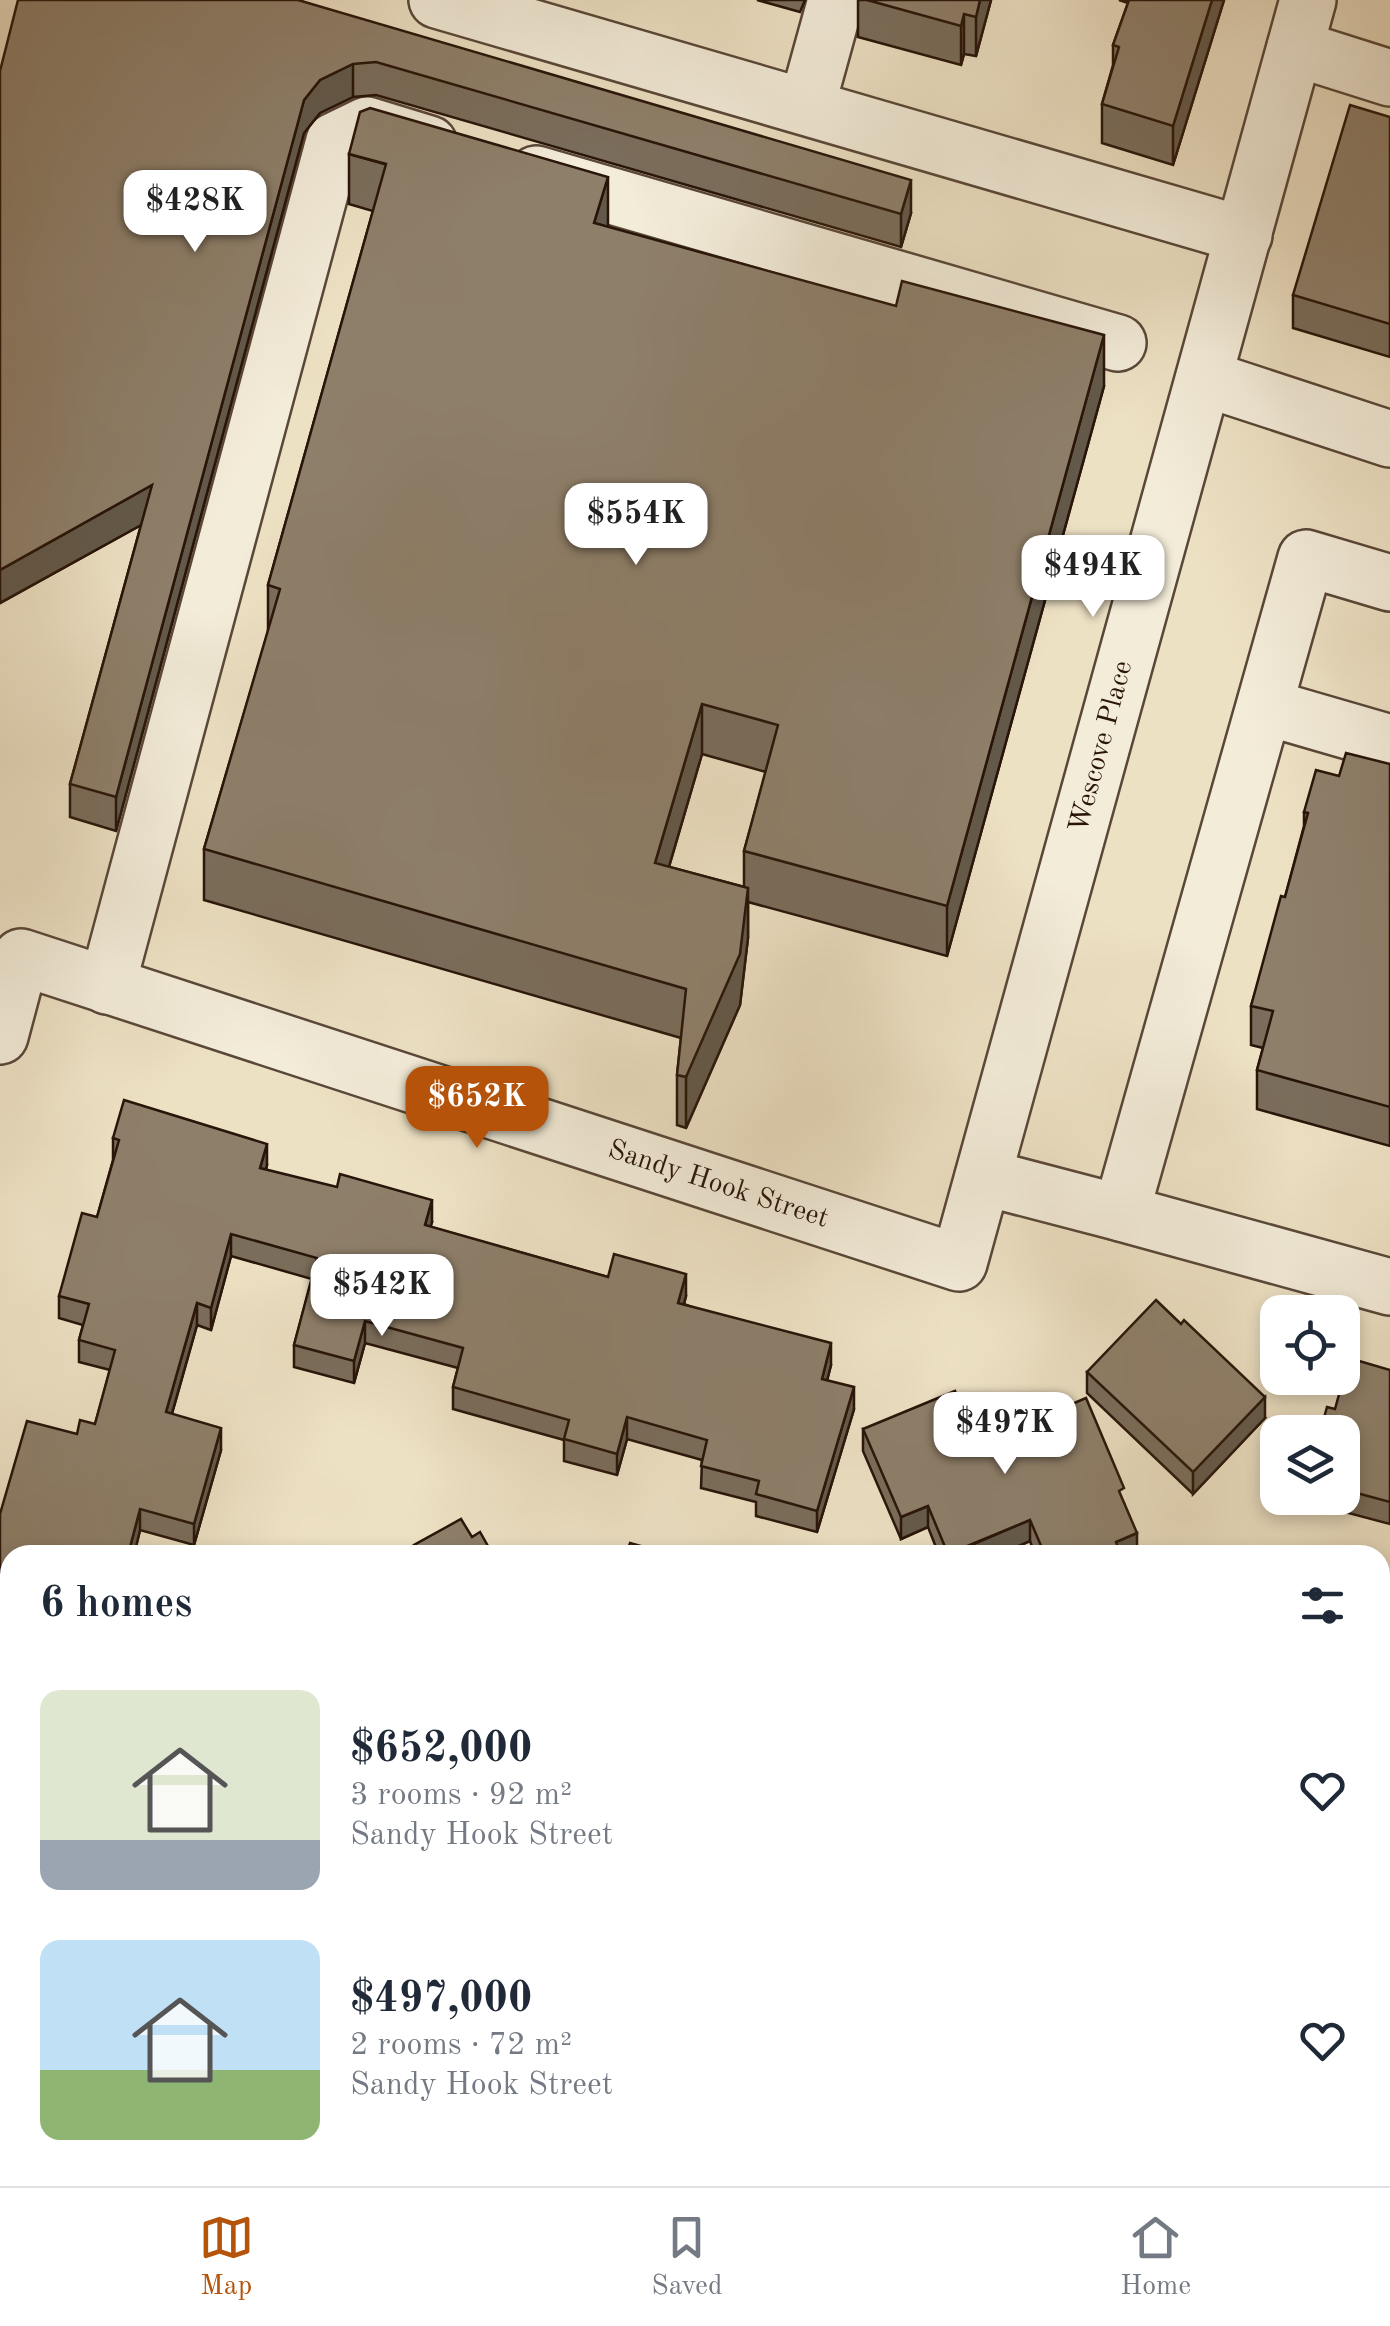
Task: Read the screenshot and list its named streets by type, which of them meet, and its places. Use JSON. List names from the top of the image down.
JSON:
{
  "streets": {
    "street": ["Wescove Place", "Sandy Hook Street"]
  },
  "crossings": [
    ["Wescove Place", "Sandy Hook Street"]
  ],
  "page": {
    "price": [
      "$428K",
      "$554K",
      "$494K",
      "$652K",
      "$542K",
      "$497K"
    ],
    "heading": "6 homes",
    "list": [
      {
        "name": "$652,000",
        "note": "3 rooms · 92 m² · Sandy Hook Street"
      },
      {
        "name": "$497,000",
        "note": "2 rooms · 72 m² · Sandy Hook Street"
      }
    ],
    "tabs": ["Map", "Saved", "Home"]
  }
}
